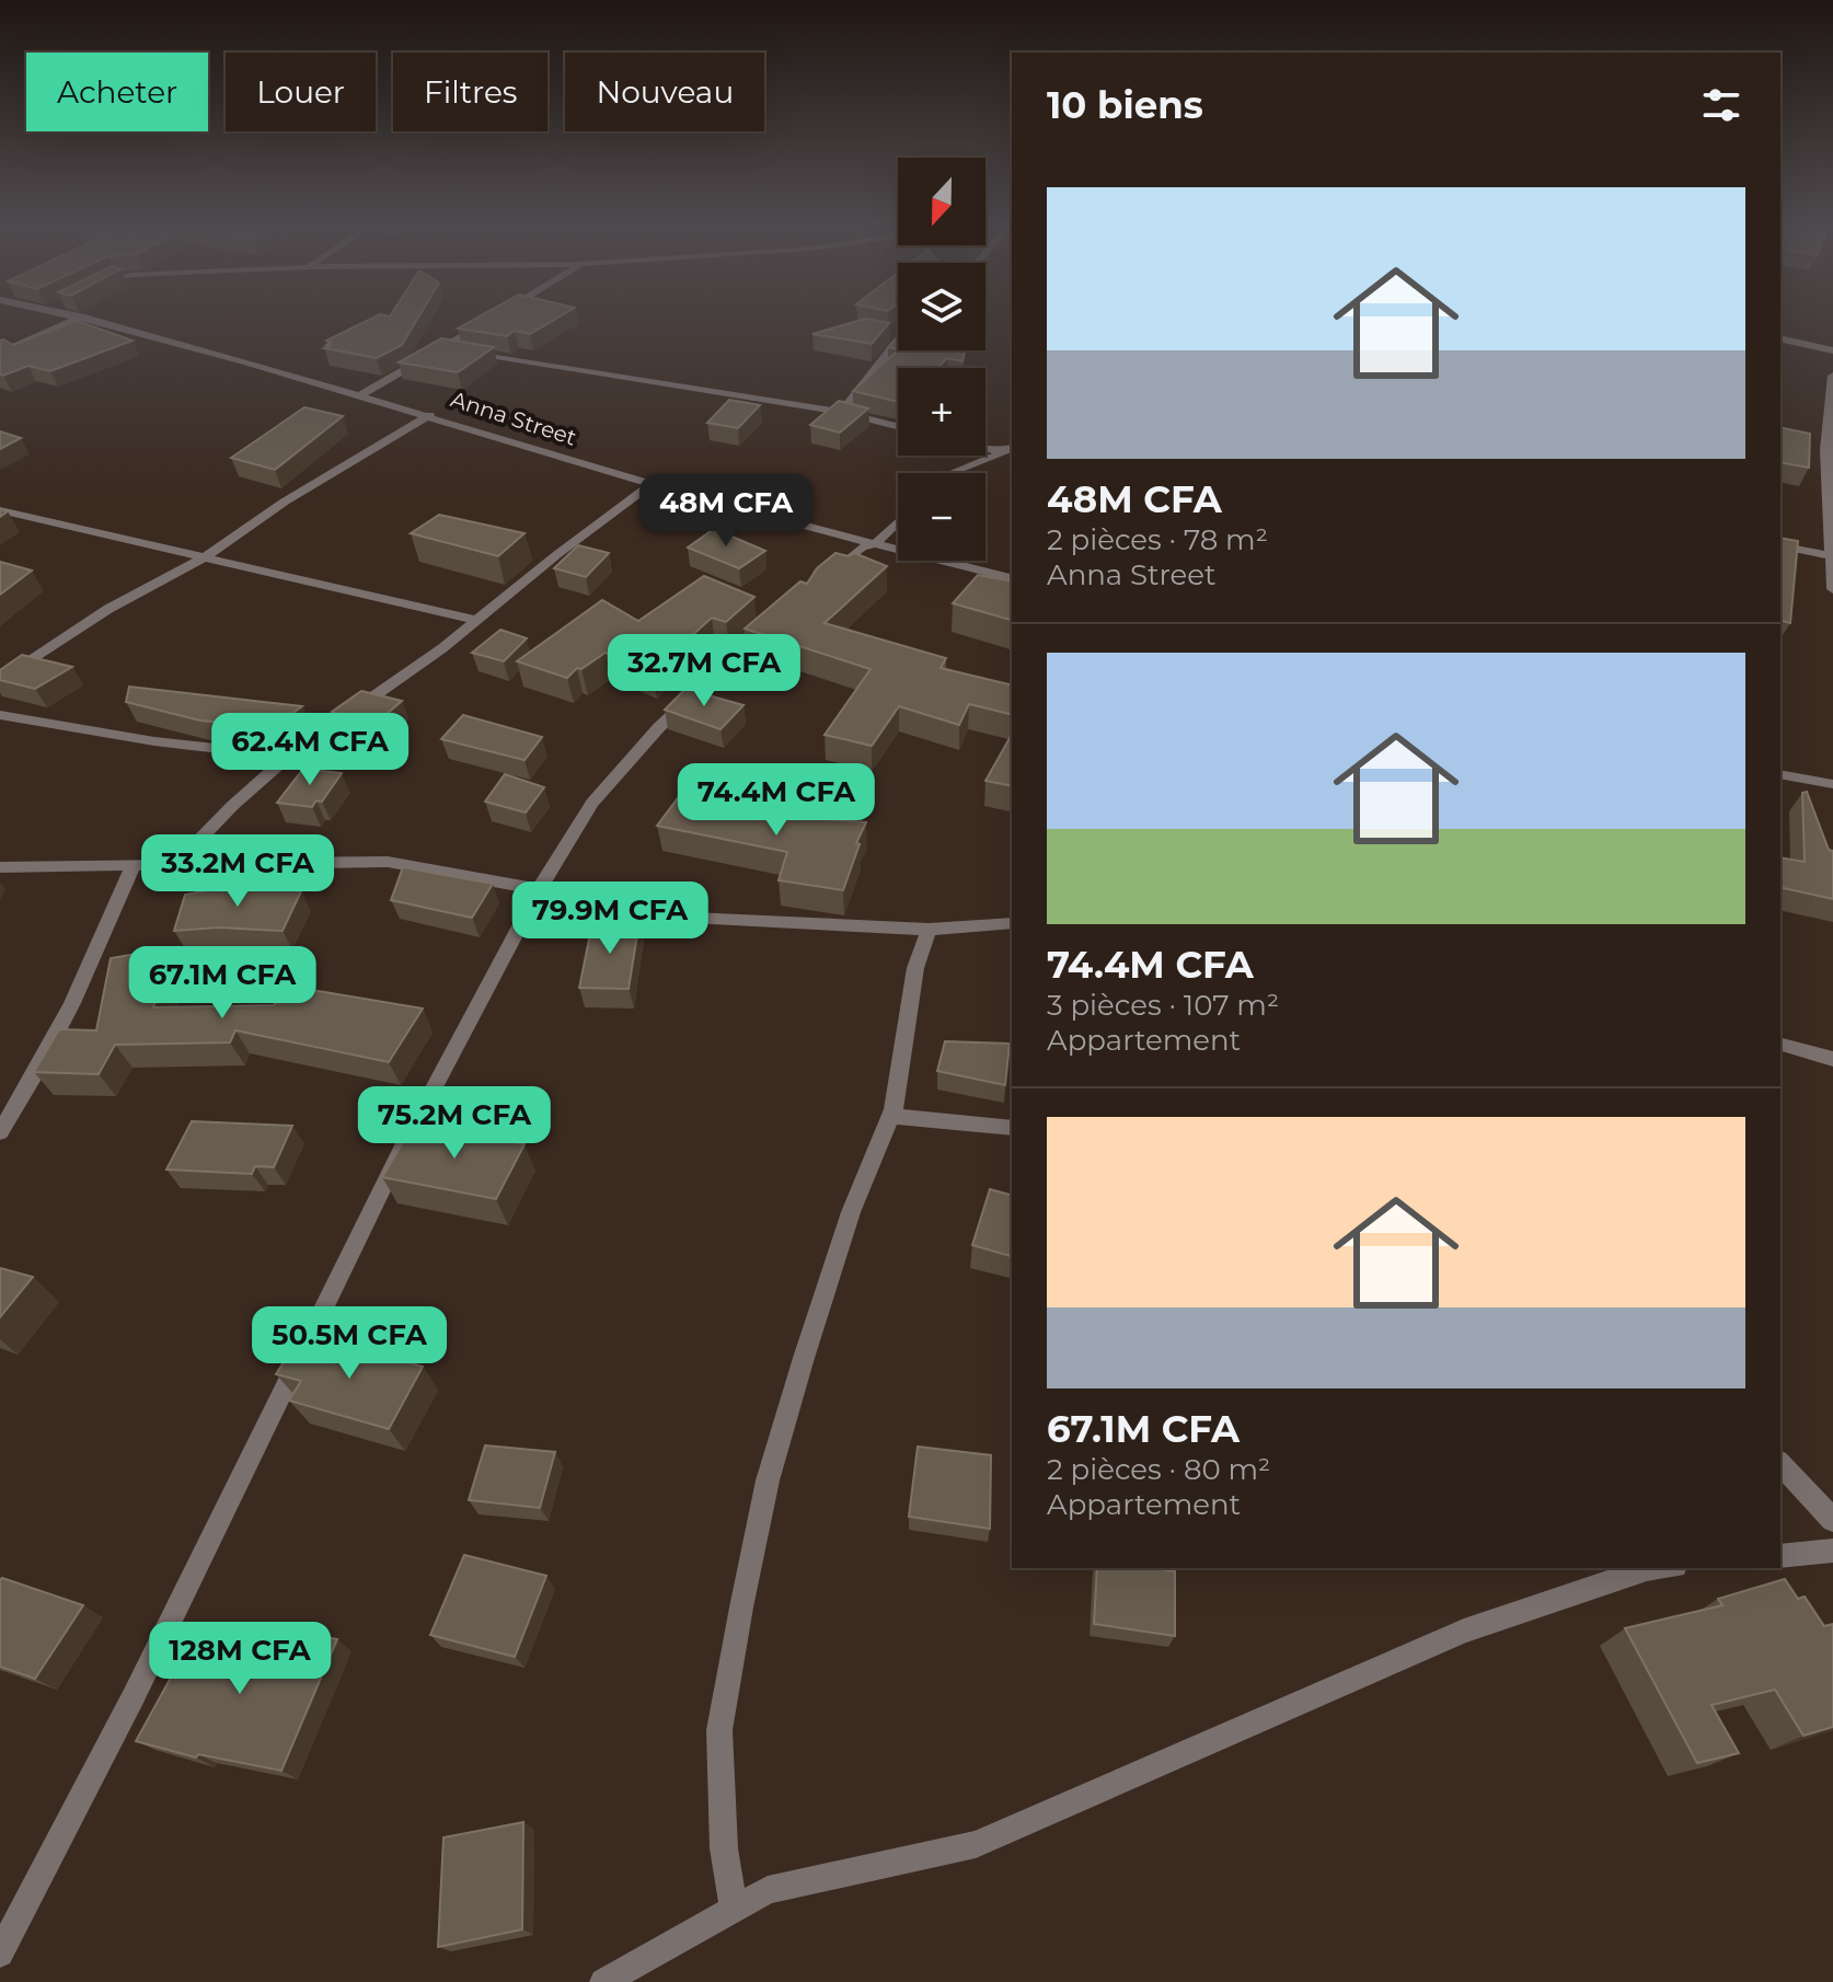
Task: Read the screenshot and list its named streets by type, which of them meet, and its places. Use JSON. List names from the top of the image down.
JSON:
{
  "streets": {
    "street": ["Anna Street"]
  },
  "north": "bottom",
  "page": {
    "chip": [
      "Acheter",
      "Louer",
      "Filtres",
      "Nouveau"
    ],
    "heading": "10 biens",
    "map_buttons": ["+", "−"],
    "list": [
      {
        "name": "48M CFA",
        "note": "2 pièces · 78 m² · Anna Street"
      },
      {
        "name": "74.4M CFA",
        "note": "3 pièces · 107 m² · Appartement"
      },
      {
        "name": "67.1M CFA",
        "note": "2 pièces · 80 m² · Appartement"
      }
    ],
    "price": [
      "48M CFA",
      "32.7M CFA",
      "62.4M CFA",
      "74.4M CFA",
      "33.2M CFA",
      "79.9M CFA",
      "67.1M CFA",
      "75.2M CFA",
      "50.5M CFA",
      "128M CFA"
    ]
  }
}
